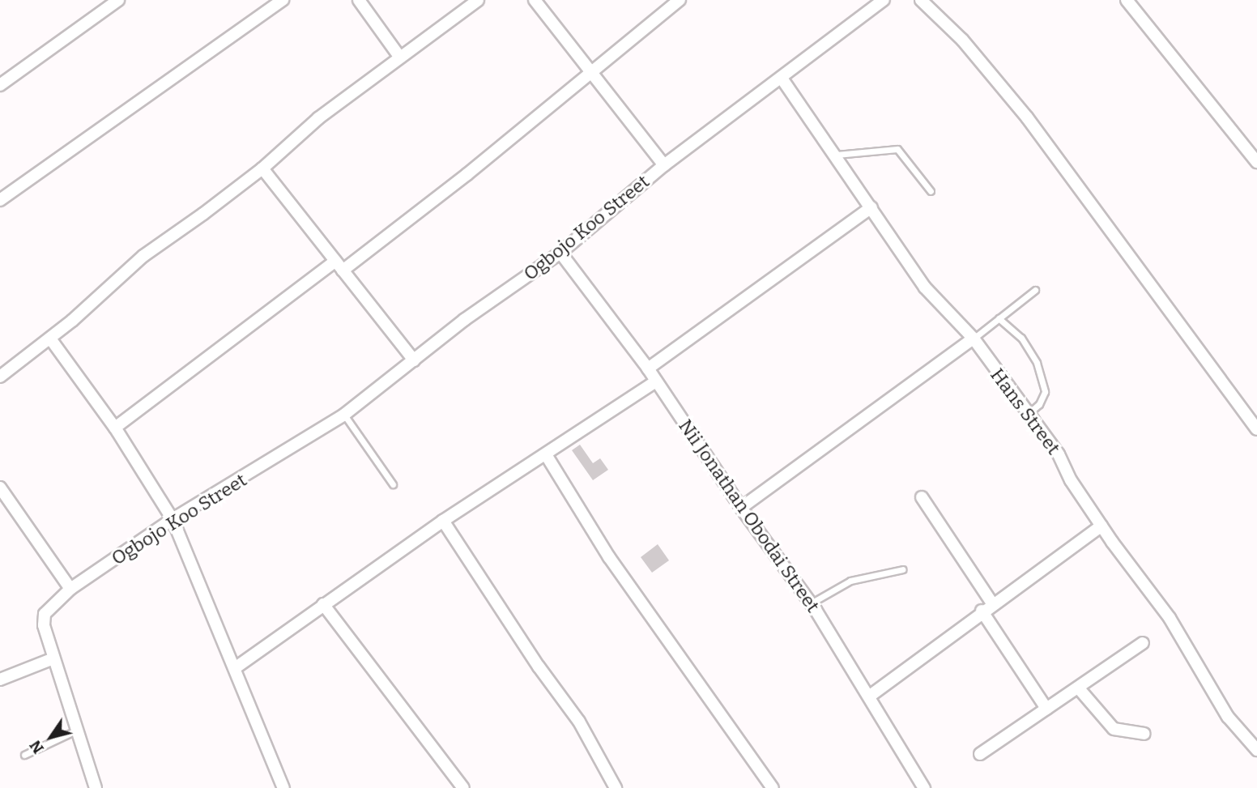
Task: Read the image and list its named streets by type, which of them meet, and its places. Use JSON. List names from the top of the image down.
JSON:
{
  "streets": {
    "street": ["Ogbojo Koo Street", "Hans Street", "Nii Jonathan Obodai Street"]
  },
  "crossings": [
    ["Ogbojo Koo Street", "Nii Jonathan Obodai Street"]
  ],
  "north": "bottom left"
}
